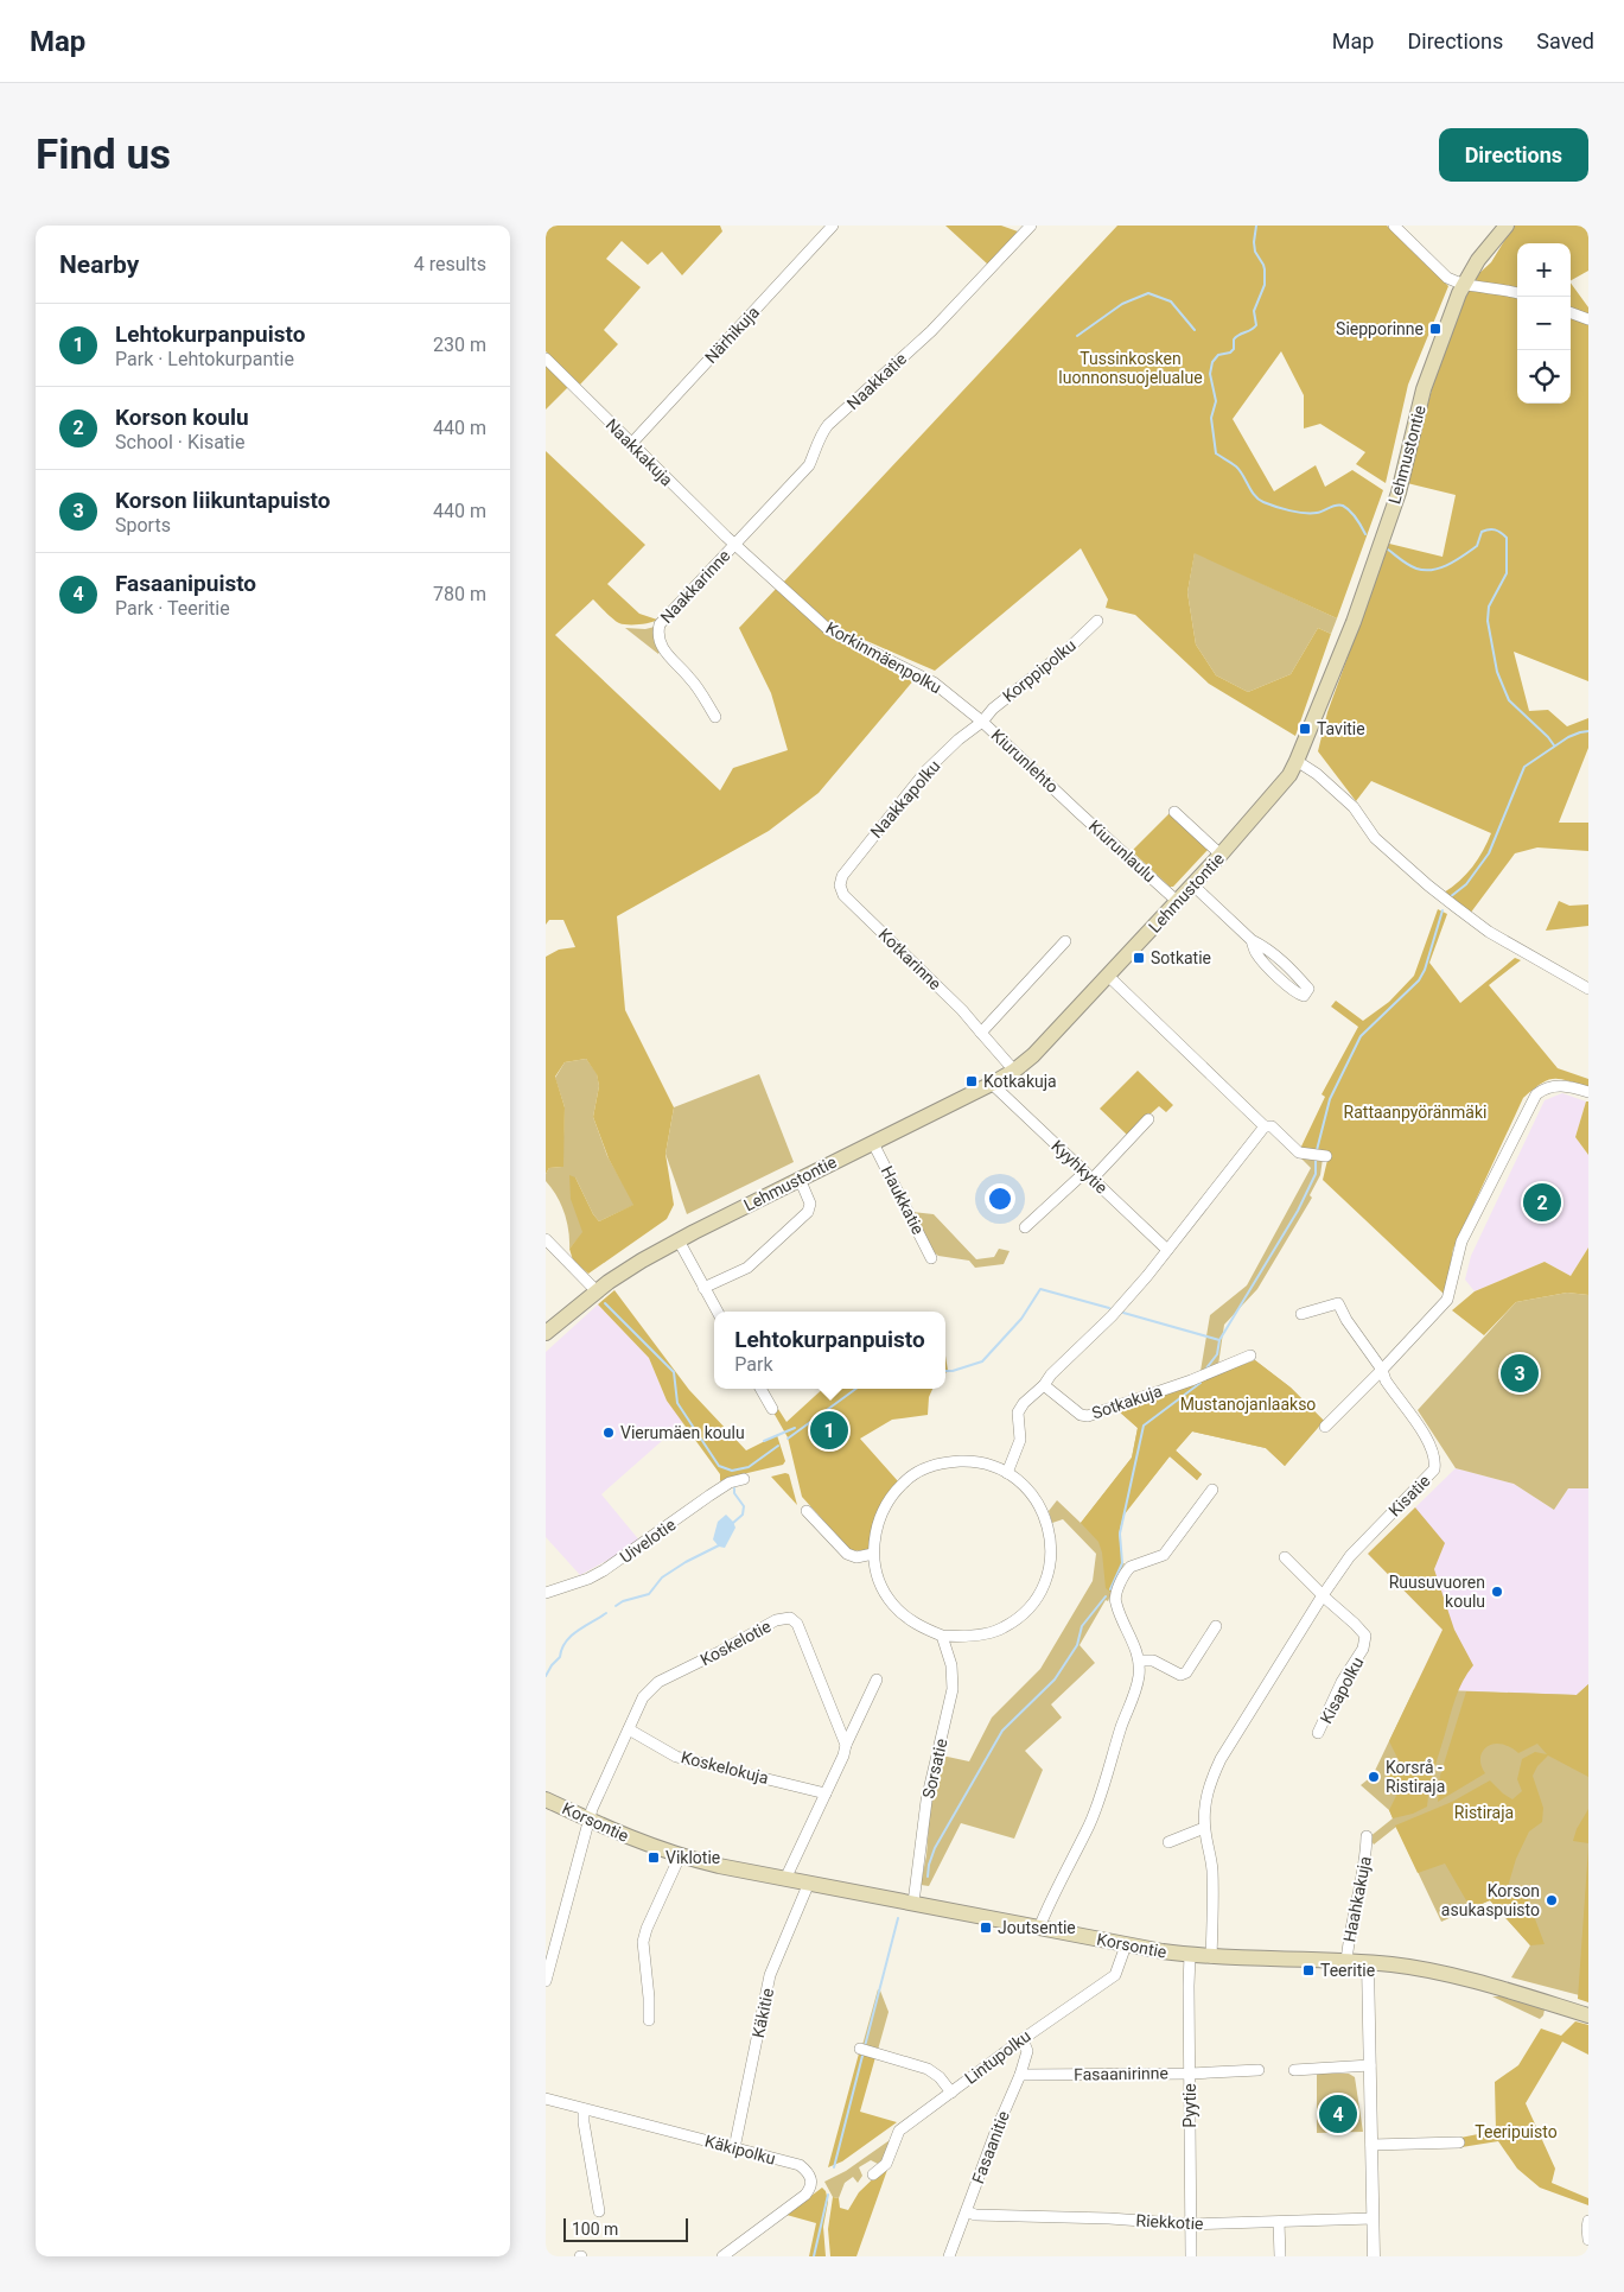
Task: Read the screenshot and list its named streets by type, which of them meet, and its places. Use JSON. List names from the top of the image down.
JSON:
{
  "streets": {
    "main road": ["Lehmustontie", "Korsontie"],
    "street": [
      "Närhikuja",
      "Naakkatie",
      "Naakkakuja",
      "Naakkarinne",
      "Korkinmäenpolku",
      "Korppipolku",
      "Kiurunlehto",
      "Naakkapolku",
      "Kiurunlaulu",
      "Kotkarinne",
      "Kyyhkytie",
      "Haukkatie",
      "Sotkakuja",
      "Kisatie",
      "Uivelotie",
      "Koskelotie",
      "Kisapolku",
      "Koskelokuja",
      "Sorsatie",
      "Haahkakuja",
      "Käkitie",
      "Lintupolku",
      "Fasaanirinne",
      "Pyytie",
      "Fasaanitie",
      "Käkipolku",
      "Riekkotie"
    ]
  },
  "crossings": [
    ["Närhikuja", "Naakkakuja"],
    ["Naakkatie", "Naakkakuja"],
    ["Naakkatie", "Naakkarinne"],
    ["Naakkatie", "Korkinmäenpolku"],
    ["Naakkakuja", "Naakkarinne"],
    ["Naakkakuja", "Korkinmäenpolku"],
    ["Lehmustontie", "Kiurunlaulu"],
    ["Lehmustontie", "Kyyhkytie"],
    ["Lehmustontie", "Haukkatie"],
    ["Naakkarinne", "Korkinmäenpolku"],
    ["Korkinmäenpolku", "Korppipolku"],
    ["Korkinmäenpolku", "Kiurunlehto"],
    ["Korkinmäenpolku", "Naakkapolku"],
    ["Korppipolku", "Kiurunlehto"],
    ["Korppipolku", "Naakkapolku"],
    ["Kiurunlehto", "Naakkapolku"],
    ["Kiurunlehto", "Kiurunlaulu"],
    ["Naakkapolku", "Kotkarinne"],
    ["Kisatie", "Kisapolku"],
    ["Kisatie", "Korsontie"],
    ["Koskelotie", "Koskelokuja"],
    ["Koskelotie", "Korsontie"],
    ["Sorsatie", "Korsontie"],
    ["Korsontie", "Haahkakuja"],
    ["Korsontie", "Käkitie"],
    ["Korsontie", "Lintupolku"],
    ["Korsontie", "Pyytie"],
    ["Käkitie", "Käkipolku"],
    ["Lintupolku", "Fasaanitie"],
    ["Fasaanirinne", "Pyytie"],
    ["Fasaanirinne", "Fasaanitie"],
    ["Pyytie", "Riekkotie"],
    ["Fasaanitie", "Riekkotie"]
  ],
  "parks": [
    "Tussinkosken luonnonsuojelualue",
    "Rattaanpyöränmäki",
    "Mustanojanlaakso",
    "Ristiraja",
    "Teeripuisto"
  ],
  "places": {
    "transit": [
      "Siepporinne",
      "Tavitie",
      "Sotkatie",
      "Kotkakuja",
      "Viklotie",
      "Joutsentie",
      "Teeritie"
    ],
    "other": [
      "Vierumäen koulu",
      "Ruusuvuoren koulu",
      "Korsrå - Ristiraja",
      "Korson asukaspuisto"
    ]
  },
  "scale_bar": "100 m",
  "page": {
    "header": "Map",
    "nav": ["Map", "Directions", "Saved"],
    "buttons": "Directions",
    "title": "Find us",
    "heading": ["Nearby", "4 results"],
    "map_buttons": ["+", "−"],
    "list": [
      {
        "mark": "1",
        "name": "Lehtokurpanpuisto",
        "note": "Park · Lehtokurpantie",
        "value": "230 m"
      },
      {
        "mark": "2",
        "name": "Korson koulu",
        "note": "School · Kisatie",
        "value": "440 m"
      },
      {
        "mark": "3",
        "name": "Korson liikuntapuisto",
        "note": "Sports",
        "value": "440 m"
      },
      {
        "mark": "4",
        "name": "Fasaanipuisto",
        "note": "Park · Teeritie",
        "value": "780 m"
      }
    ],
    "pins": [
      "2",
      "3",
      "1",
      "4"
    ],
    "popup": ["Lehtokurpanpuisto", "Park"],
    "scale": "100 m"
  }
}
